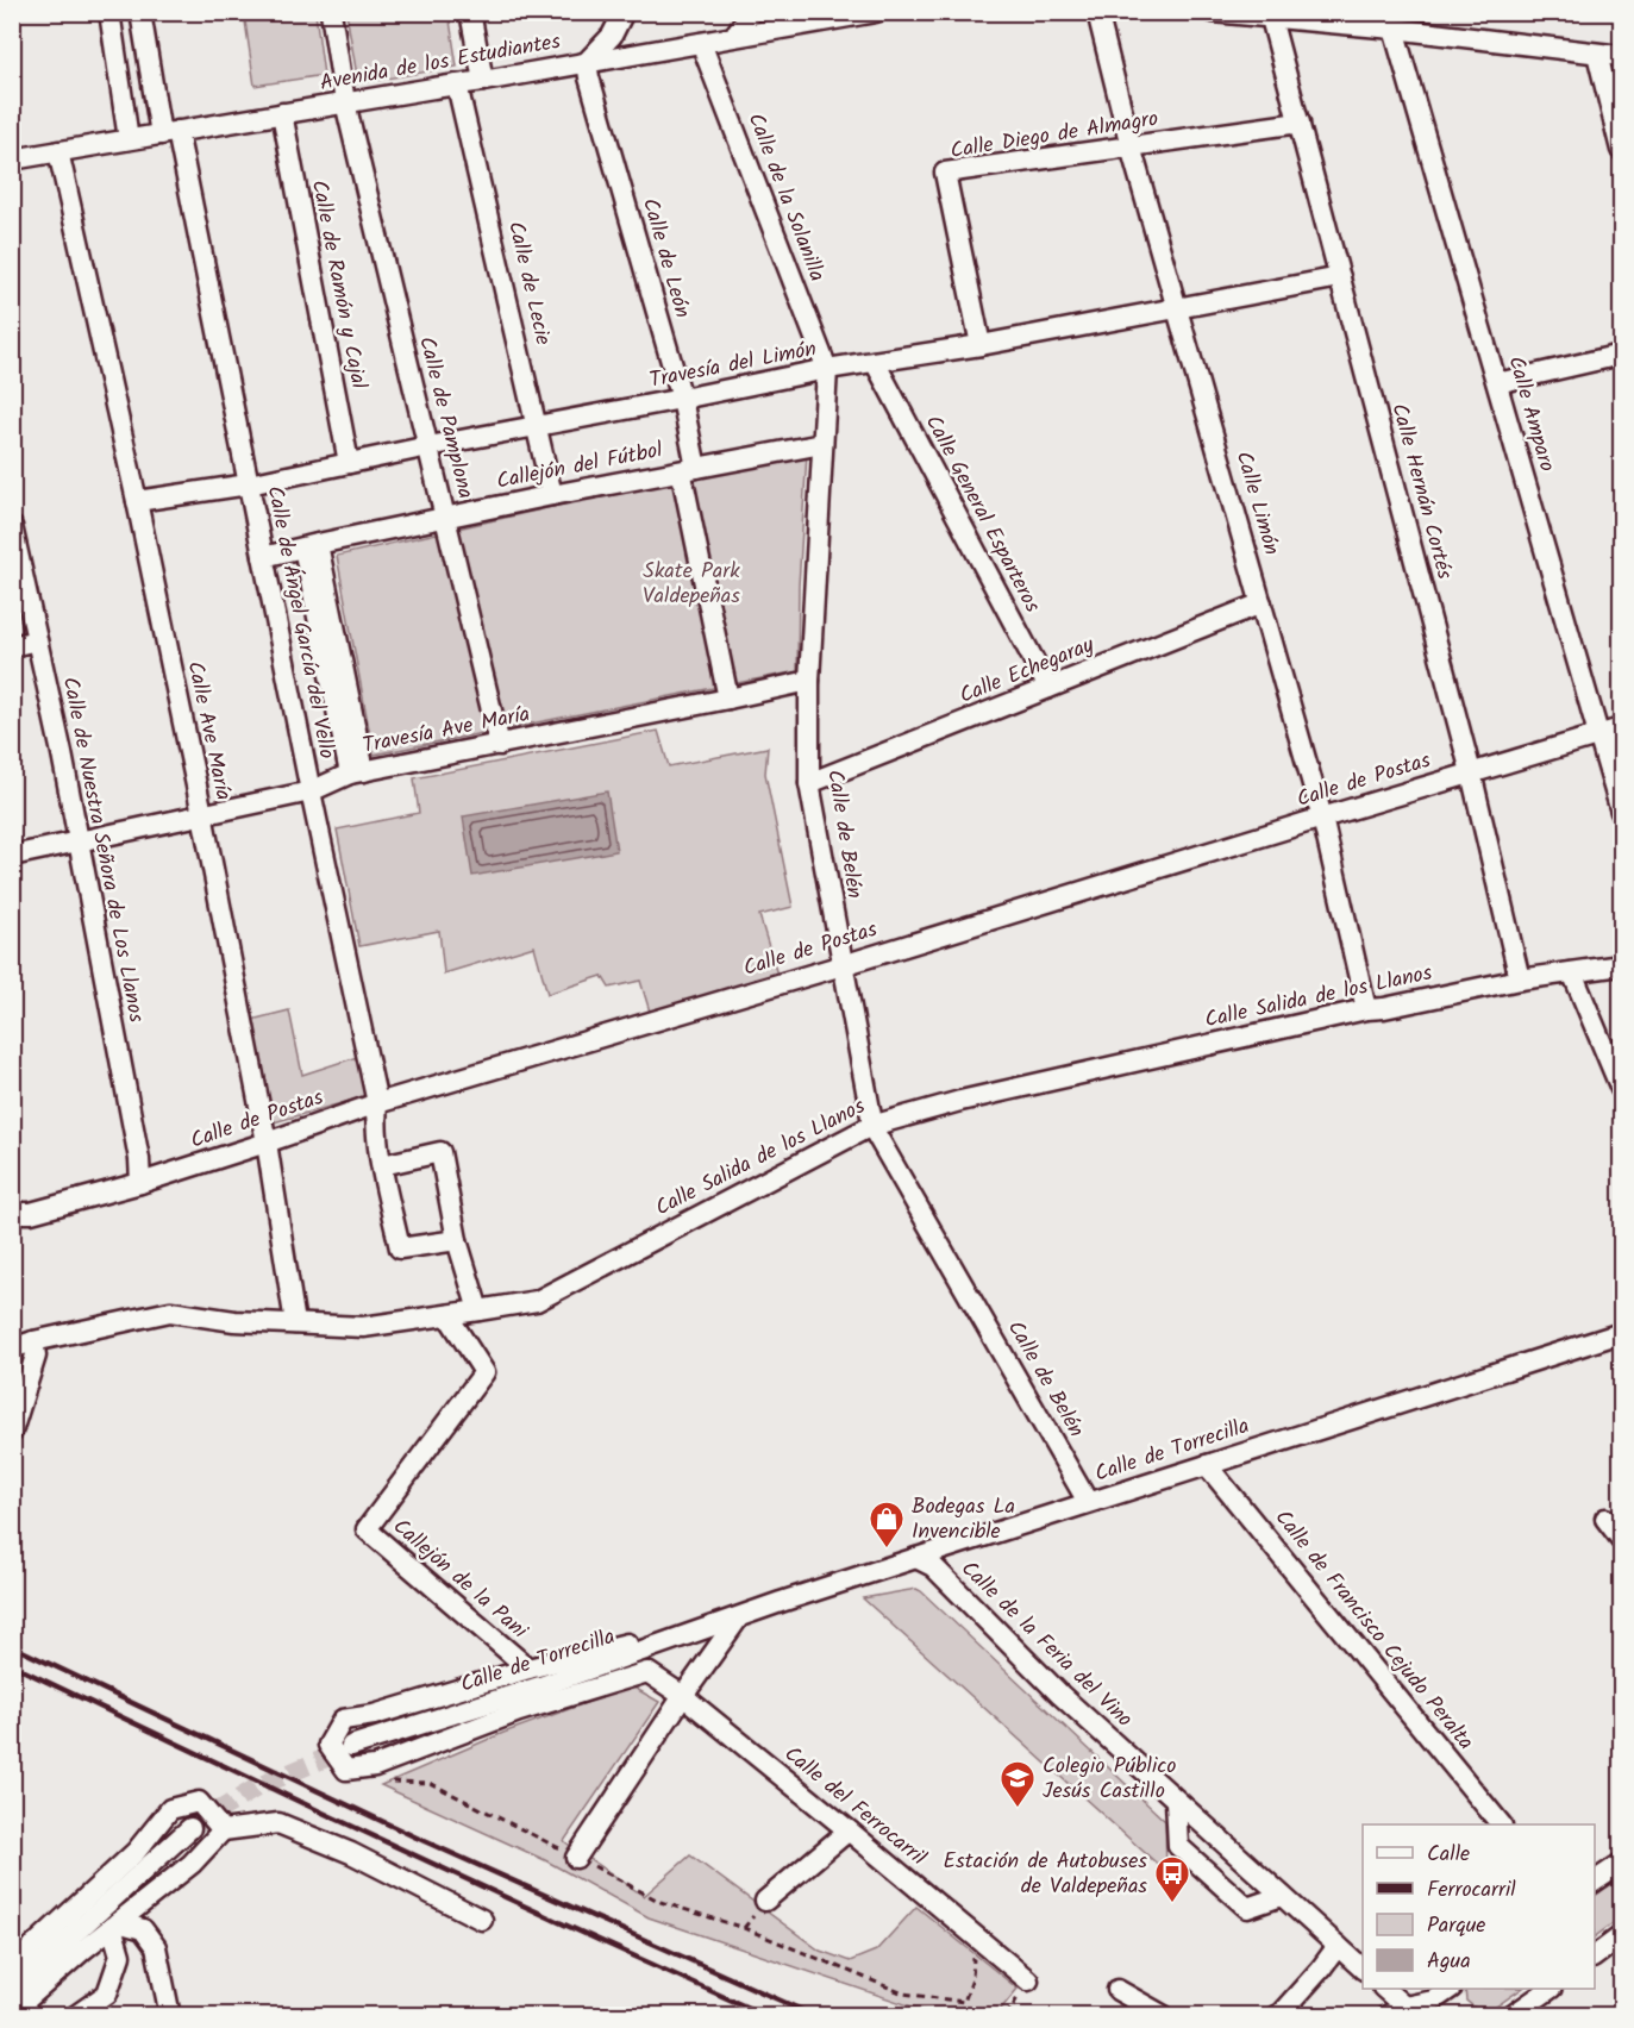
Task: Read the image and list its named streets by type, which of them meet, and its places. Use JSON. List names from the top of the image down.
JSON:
{
  "streets": {
    "street": [
      "Avenida de los Estudiantes",
      "Calle Diego de Almagro",
      "Calle de la Solanilla",
      "Calle de León",
      "Calle de Lecie",
      "Calle de Ramón y Cajal",
      "Travesía del Limón",
      "Calle Amparo",
      "Calle de Pamplona",
      "Callejón del Fútbol",
      "Calle Hernán Cortés",
      "Calle Limón",
      "Calle General Esparteros",
      "Calle de Ángel García del Vello",
      "Calle Echegaray",
      "Calle Ave María",
      "Travesía Ave María",
      "Calle de Postas",
      "Calle de Belén",
      "Calle de Nuestra Señora de Los Llanos",
      "Calle Salida de los Llanos",
      "Calle de Torrecilla",
      "Callejón de la Pani",
      "Calle de Francisco Cejudo Peralta",
      "Calle de la Feria del Vino",
      "Calle del Ferrocarril"
    ]
  },
  "crossings": [
    ["Avenida de los Estudiantes", "Calle de la Solanilla"],
    ["Avenida de los Estudiantes", "Calle de León"],
    ["Avenida de los Estudiantes", "Calle de Lecie"],
    ["Avenida de los Estudiantes", "Calle de Ramón y Cajal"],
    ["Avenida de los Estudiantes", "Calle de Pamplona"],
    ["Avenida de los Estudiantes", "Calle de Ángel García del Vello"],
    ["Avenida de los Estudiantes", "Calle Ave María"],
    ["Calle Diego de Almagro", "Travesía del Limón"],
    ["Calle Diego de Almagro", "Calle Hernán Cortés"],
    ["Calle Diego de Almagro", "Calle Limón"],
    ["Calle de la Solanilla", "Travesía del Limón"],
    ["Calle de la Solanilla", "Calle de Belén"],
    ["Calle de León", "Travesía del Limón"],
    ["Calle de León", "Callejón del Fútbol"],
    ["Calle de León", "Travesía Ave María"],
    ["Calle de Lecie", "Travesía del Limón"],
    ["Calle de Lecie", "Callejón del Fútbol"],
    ["Calle de Ramón y Cajal", "Travesía del Limón"],
    ["Travesía del Limón", "Calle de Pamplona"],
    ["Travesía del Limón", "Calle Hernán Cortés"],
    ["Travesía del Limón", "Calle Limón"],
    ["Travesía del Limón", "Calle General Esparteros"],
    ["Travesía del Limón", "Calle de Ángel García del Vello"],
    ["Travesía del Limón", "Calle Ave María"],
    ["Travesía del Limón", "Calle de Belén"],
    ["Calle Amparo", "Calle de Postas"],
    ["Calle de Pamplona", "Callejón del Fútbol"],
    ["Calle de Pamplona", "Travesía Ave María"],
    ["Callejón del Fútbol", "Calle de Ángel García del Vello"],
    ["Callejón del Fútbol", "Calle de Belén"],
    ["Calle Hernán Cortés", "Calle de Postas"],
    ["Calle Hernán Cortés", "Calle Salida de los Llanos"],
    ["Calle Limón", "Calle Echegaray"],
    ["Calle Limón", "Calle de Postas"],
    ["Calle Limón", "Calle Salida de los Llanos"],
    ["Calle General Esparteros", "Calle Echegaray"],
    ["Calle de Ángel García del Vello", "Travesía Ave María"],
    ["Calle de Ángel García del Vello", "Calle de Postas"],
    ["Calle Echegaray", "Calle de Belén"],
    ["Calle Ave María", "Travesía Ave María"],
    ["Calle Ave María", "Calle de Postas"],
    ["Calle Ave María", "Calle Salida de los Llanos"],
    ["Travesía Ave María", "Calle de Belén"],
    ["Travesía Ave María", "Calle de Nuestra Señora de Los Llanos"],
    ["Calle de Postas", "Calle de Belén"],
    ["Calle de Postas", "Calle de Nuestra Señora de Los Llanos"],
    ["Calle de Belén", "Calle Salida de los Llanos"],
    ["Calle de Belén", "Calle de Torrecilla"],
    ["Calle Salida de los Llanos", "Callejón de la Pani"],
    ["Calle de Torrecilla", "Calle de Francisco Cejudo Peralta"],
    ["Calle de Torrecilla", "Calle de la Feria del Vino"]
  ],
  "parks": ["Skate Park Valdepeñas"],
  "places": {
    "shop": ["Bodegas La Invencible"],
    "school or university": ["Colegio Público Jesús Castillo"],
    "bus stop": ["Estación de Autobuses de Valdepeñas"]
  },
  "legend": [
    "Calle",
    "Ferrocarril",
    "Parque",
    "Agua"
  ]
}
